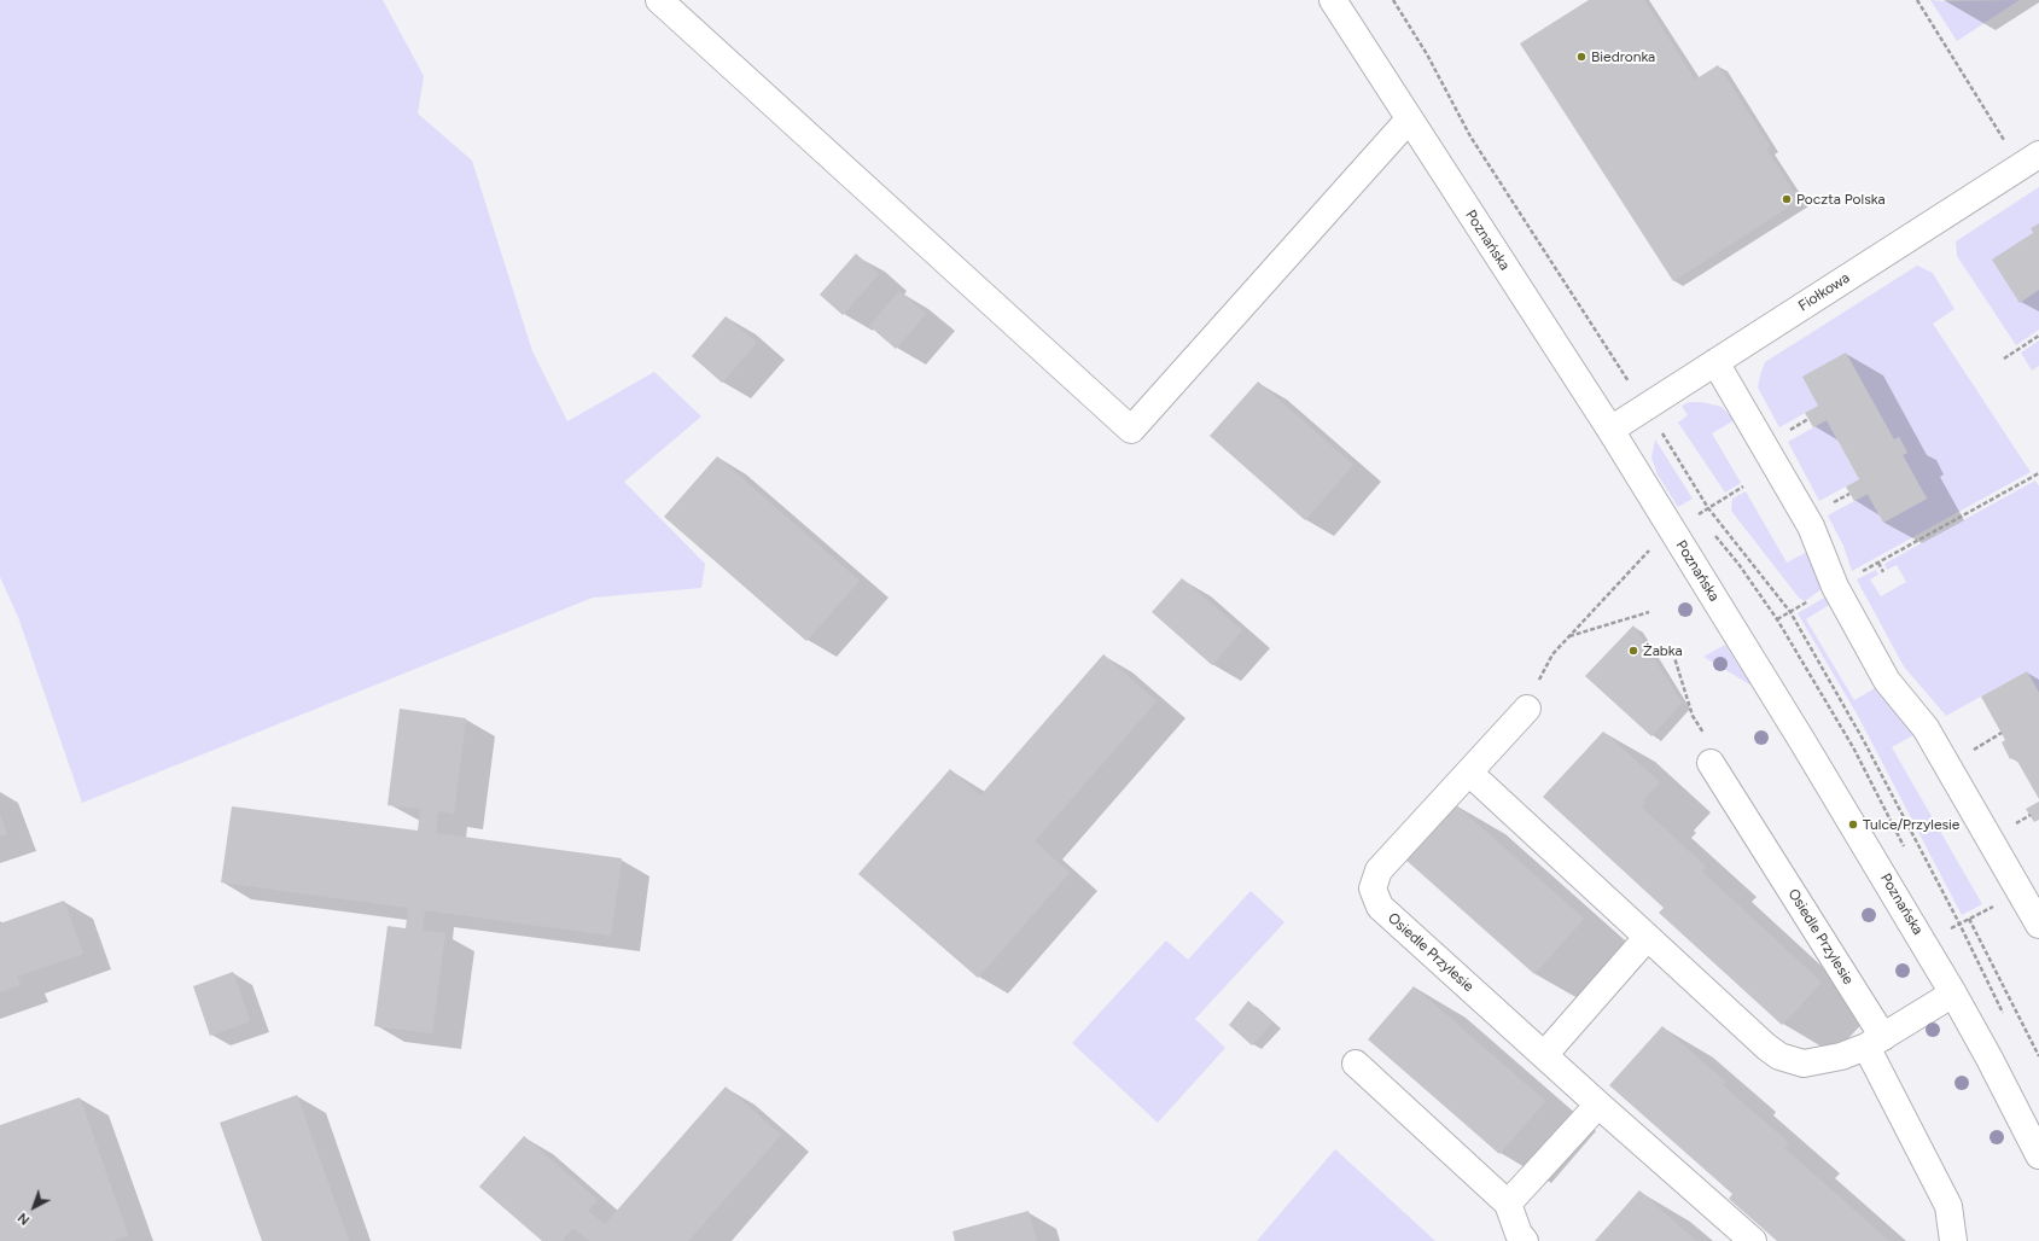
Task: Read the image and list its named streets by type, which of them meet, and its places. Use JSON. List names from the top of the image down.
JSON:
{
  "streets": {
    "street": ["Poznańska", "Fiołkowa", "Osiedle Przylesie"]
  },
  "crossings": [
    ["Poznańska", "Fiołkowa"]
  ],
  "places": [
    "Biedronka",
    "Poczta Polska",
    "Żabka",
    "Tulce/Przylesie"
  ],
  "north": "bottom left"
}
